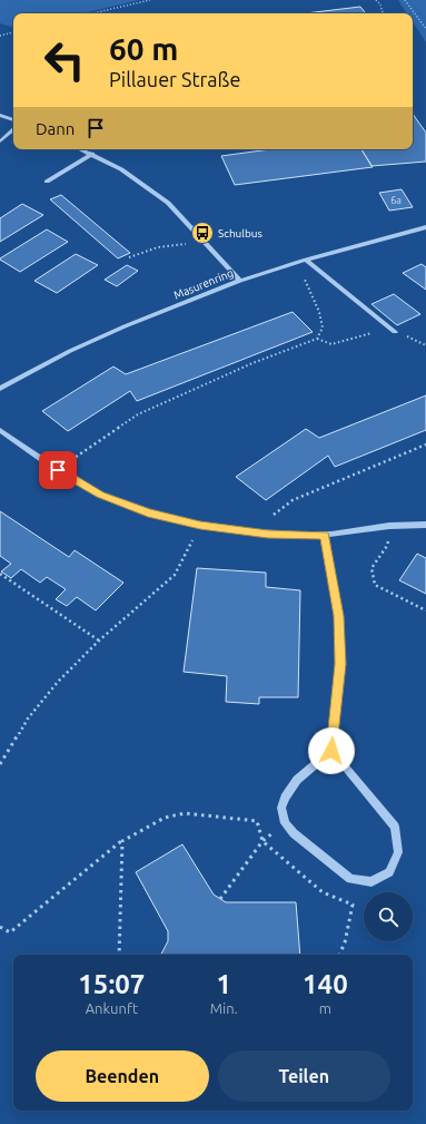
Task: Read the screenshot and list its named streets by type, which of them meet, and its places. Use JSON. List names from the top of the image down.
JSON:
{
  "streets": {
    "street": ["Masurenring"]
  },
  "places": {
    "bus stop": ["Schulbus"]
  },
  "house_numbers": ["6a"],
  "page": {
    "turn": ["60 m", "Pillauer Straße"],
    "then": "Dann",
    "eta": [
      "15:07",
      "Ankunft",
      "1",
      "Min.",
      "140",
      "m"
    ],
    "buttons": ["Beenden", "Teilen"]
  }
}
